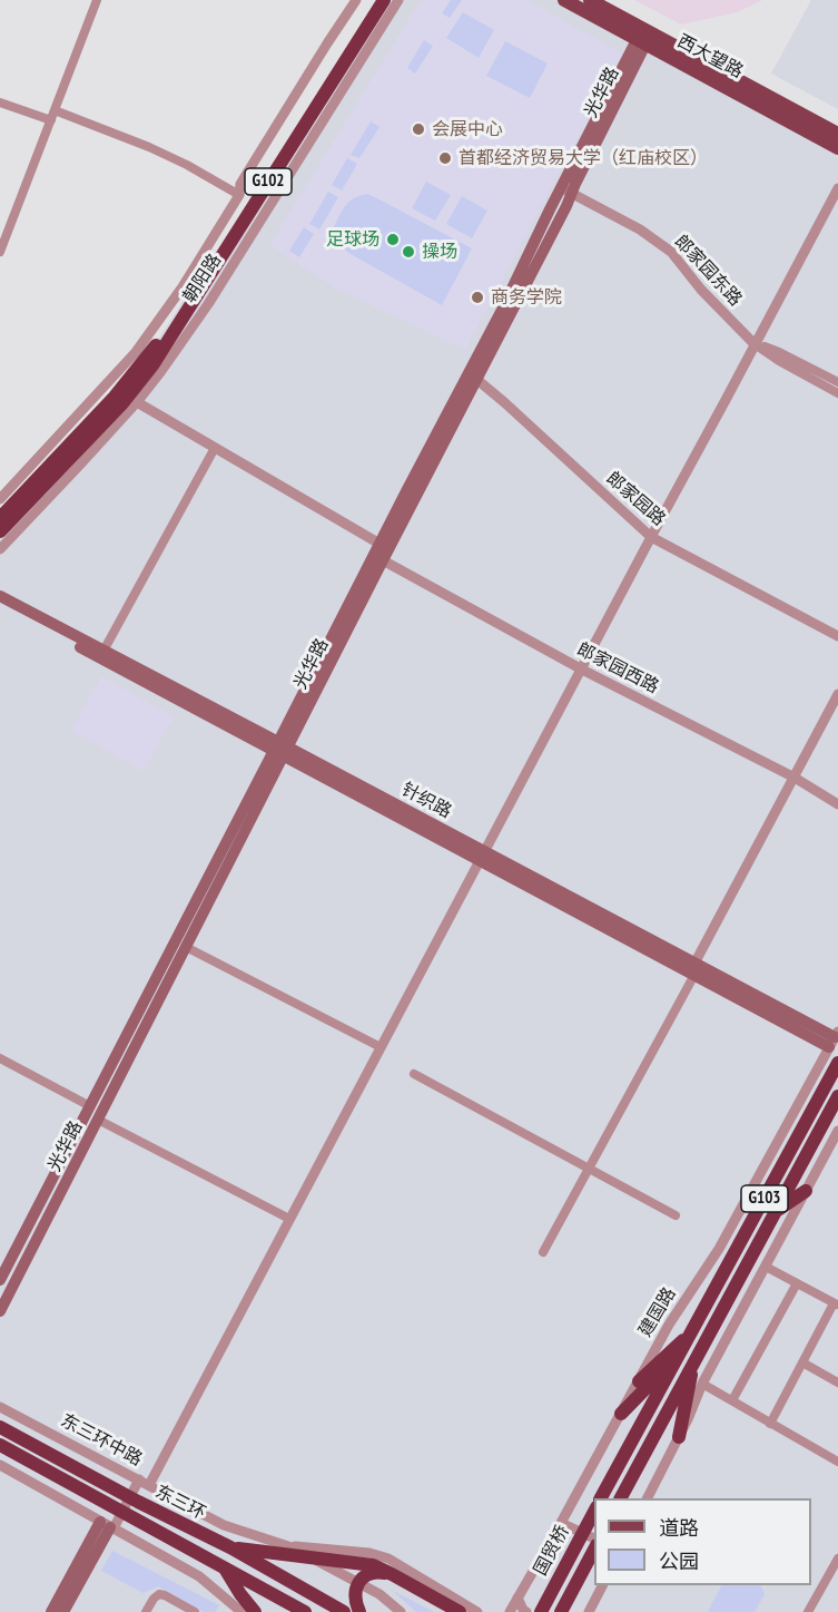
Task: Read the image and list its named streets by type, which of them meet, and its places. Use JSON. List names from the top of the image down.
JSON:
{
  "streets": {
    "highway": [
      "G102",
      "朝阳路",
      "G103",
      "东三环",
      "国贸桥"
    ],
    "main road": ["西大望路", "光华路", "针织路"],
    "street": [
      "郎家园东路",
      "郎家园路",
      "郎家园西路",
      "建国路",
      "东三环中路"
    ]
  },
  "crossings": [
    ["西大望路", "光华路"],
    ["光华路", "郎家园东路"],
    ["光华路", "郎家园路"],
    ["光华路", "郎家园西路"],
    ["光华路", "针织路"],
    ["针织路", "建国路"]
  ],
  "places": [
    "会展中心",
    "首都经济贸易大学（红庙校区）",
    "足球场",
    "操场",
    "商务学院"
  ],
  "legend": ["道路", "公园"]
}
